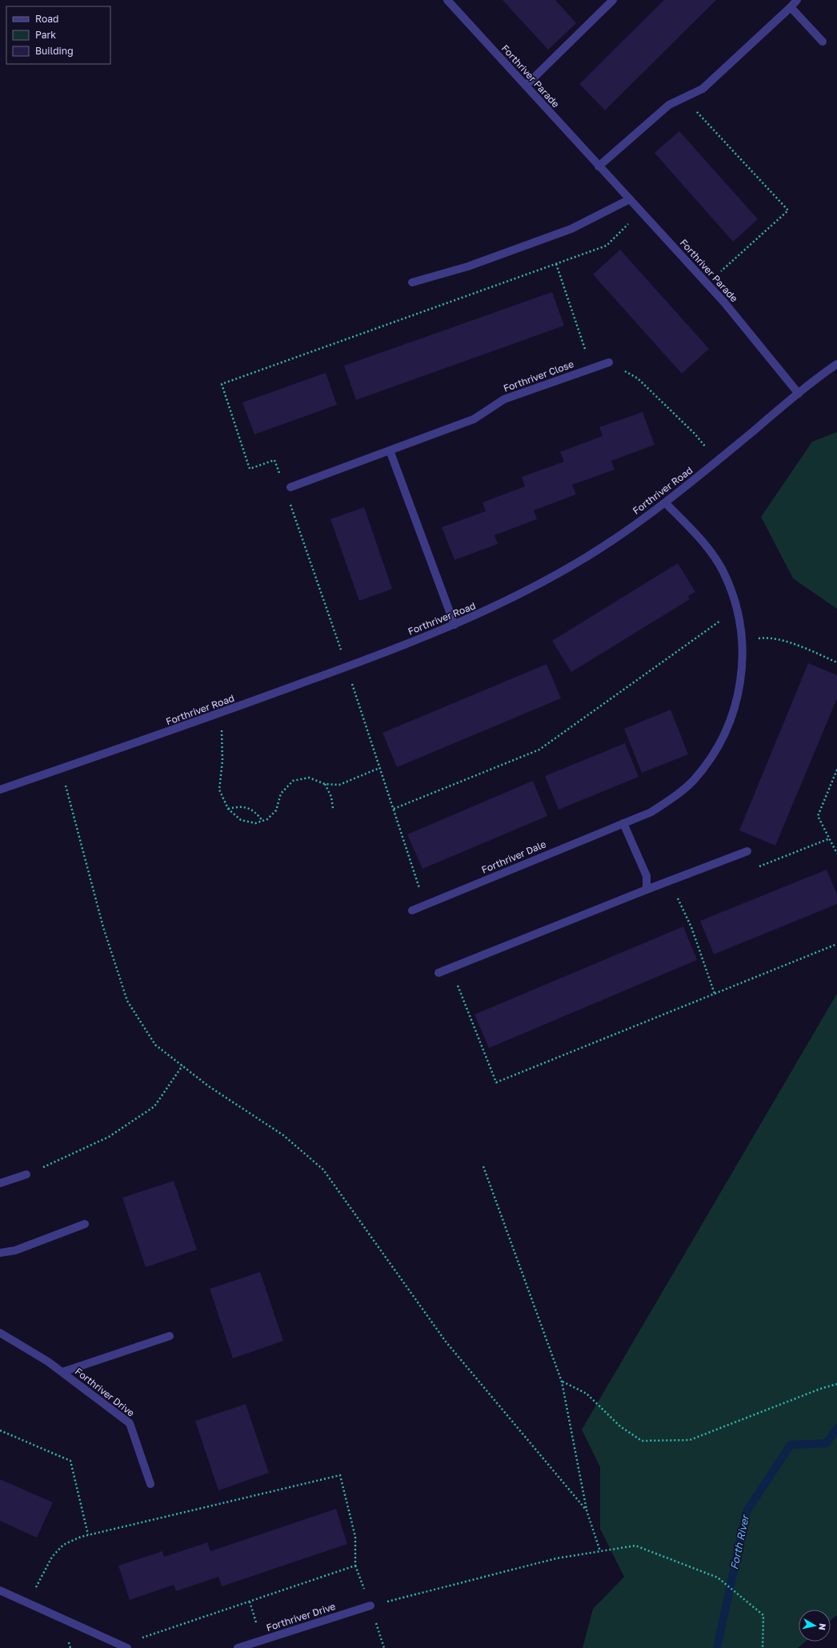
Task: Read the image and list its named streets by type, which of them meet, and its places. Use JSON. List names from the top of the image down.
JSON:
{
  "streets": {
    "street": [
      "Forthriver Parade",
      "Forthriver Close",
      "Forthriver Road",
      "Forthriver Dale",
      "Forthriver Drive"
    ]
  },
  "crossings": [
    ["Forthriver Parade", "Forthriver Road"],
    ["Forthriver Road", "Forthriver Dale"]
  ],
  "water": ["Forth River"],
  "legend": ["Road", "Park", "Building"],
  "north": "right"
}
